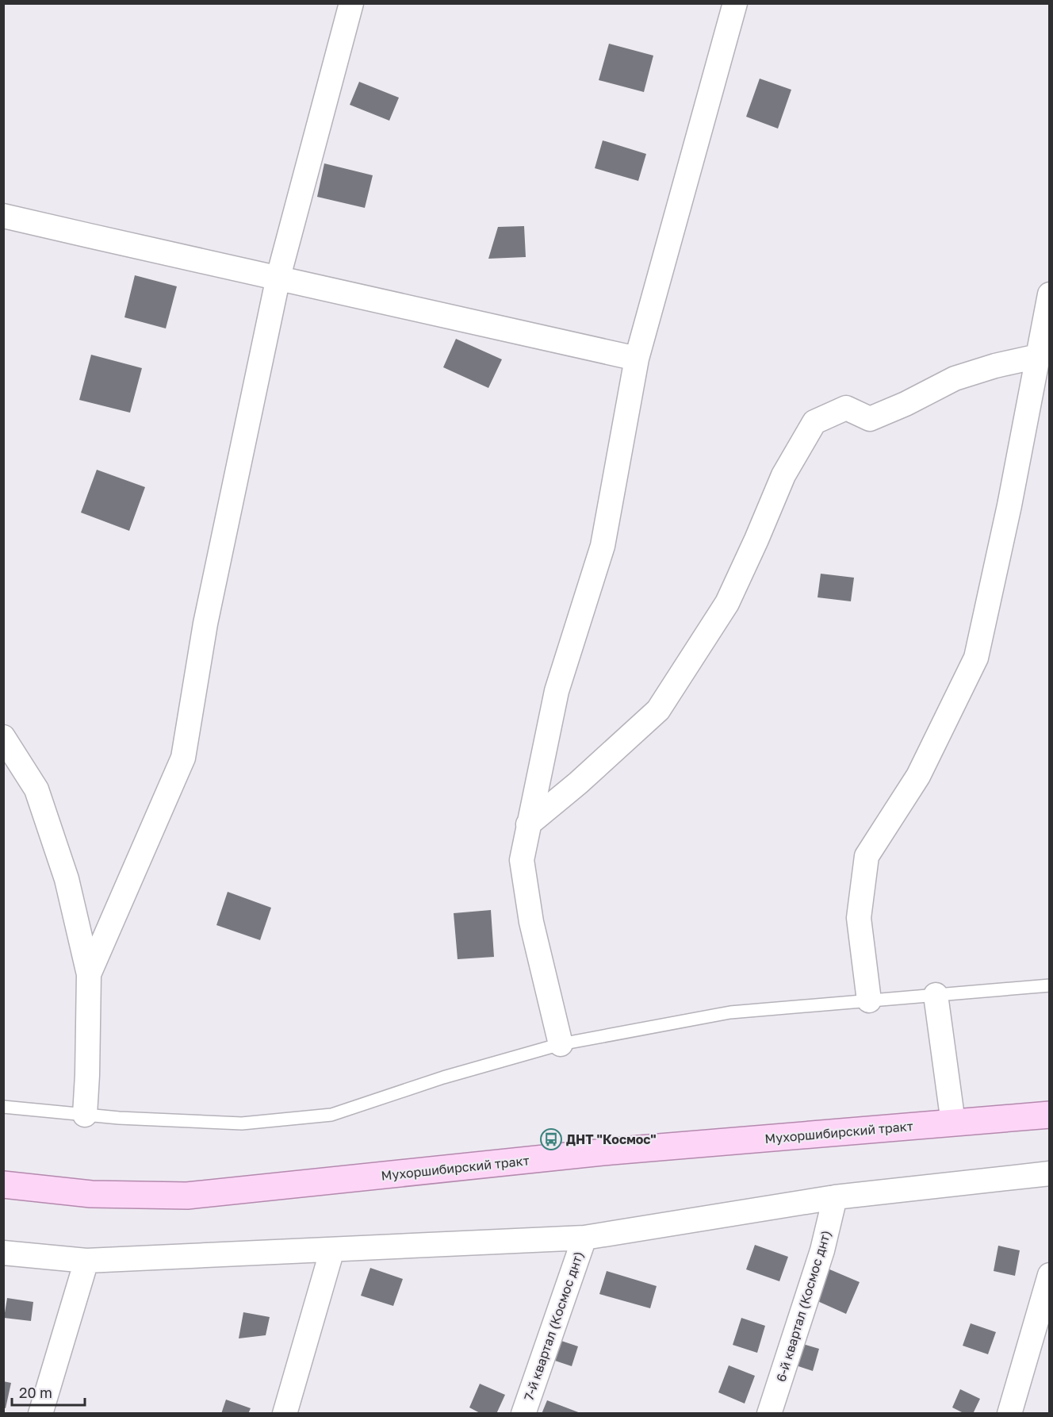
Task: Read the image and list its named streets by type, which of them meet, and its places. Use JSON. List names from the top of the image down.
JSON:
{
  "streets": {
    "main road": ["Мухоршибирский тракт"],
    "street": ["6-й квартал (Космос днт)", "7-й квартал (Космос днт)"]
  },
  "places": {
    "bus stop": ["ДНТ \"Космос\""]
  },
  "scale_bar": "20 m"
}
